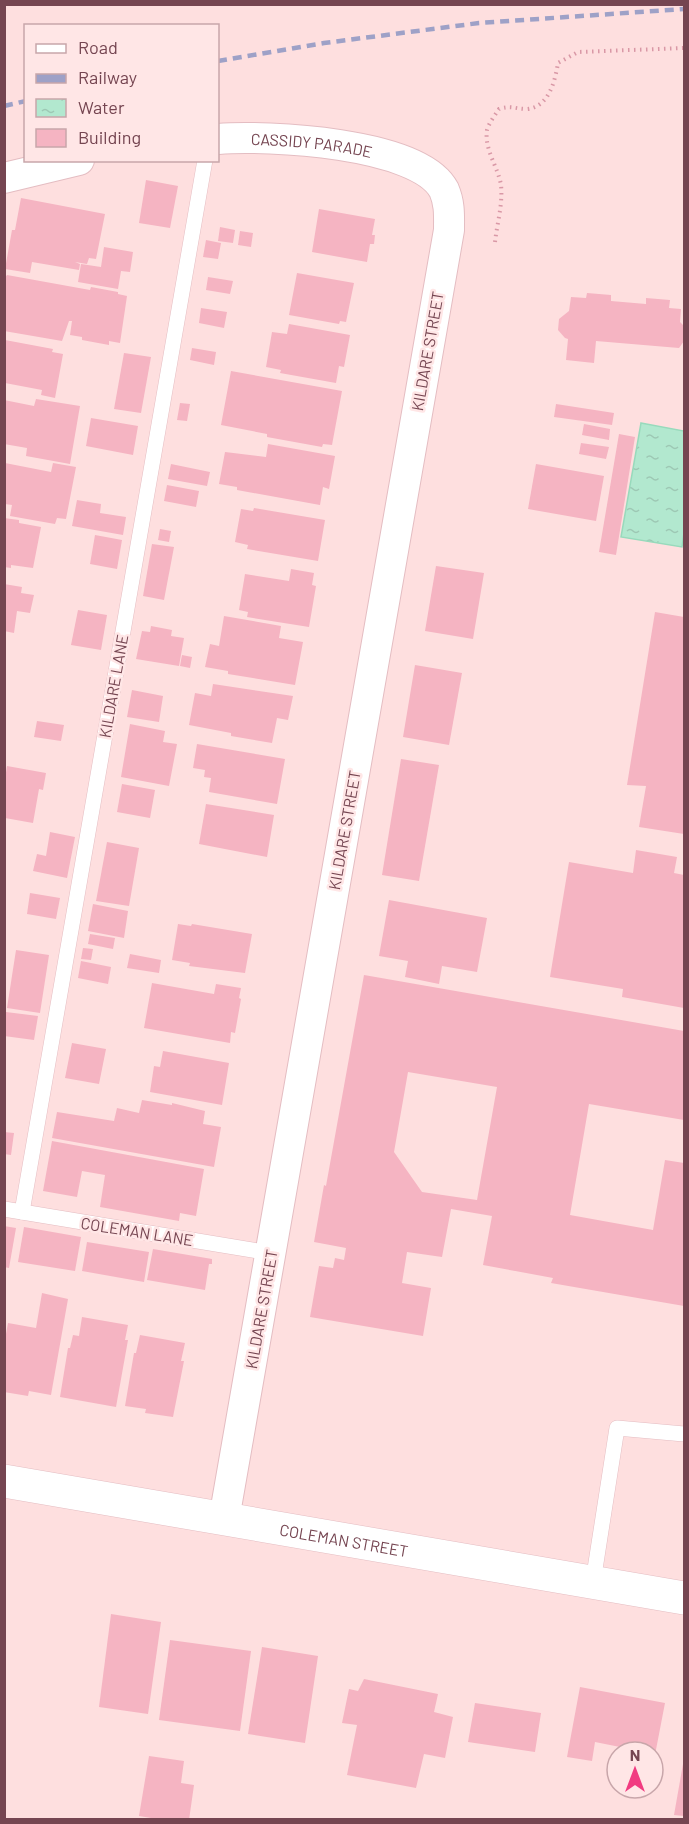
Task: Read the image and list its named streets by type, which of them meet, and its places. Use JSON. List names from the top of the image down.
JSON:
{
  "streets": {
    "street": ["CASSIDY PARADE", "KILDARE STREET", "COLEMAN STREET"],
    "lane": ["KILDARE LANE", "COLEMAN LANE"]
  },
  "crossings": [
    ["CASSIDY PARADE", "KILDARE STREET"],
    ["KILDARE STREET", "COLEMAN LANE"],
    ["KILDARE STREET", "COLEMAN STREET"],
    ["KILDARE LANE", "COLEMAN LANE"]
  ],
  "legend": [
    "Road",
    "Railway",
    "Water",
    "Building"
  ],
  "north": "top"
}
